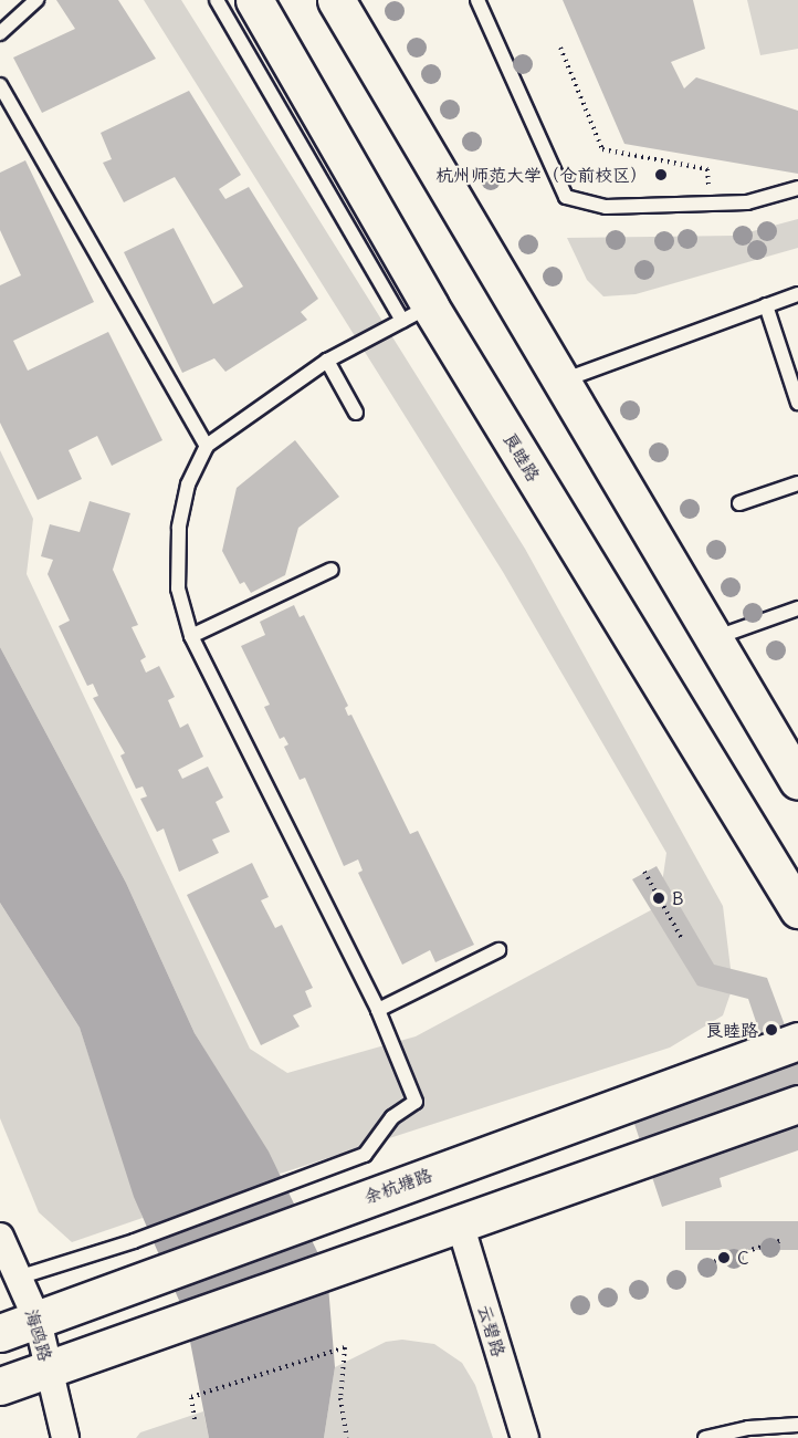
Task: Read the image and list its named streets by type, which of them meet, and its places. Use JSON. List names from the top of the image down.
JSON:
{
  "streets": {
    "main road": ["良睦路", "余杭塘路"],
    "street": ["云碧路", "海鸥路"]
  },
  "crossings": [
    ["余杭塘路", "海鸥路"]
  ],
  "places": [
    "杭州师范大学（仓前校区）",
    "B",
    "良睦路",
    "C"
  ]
}
